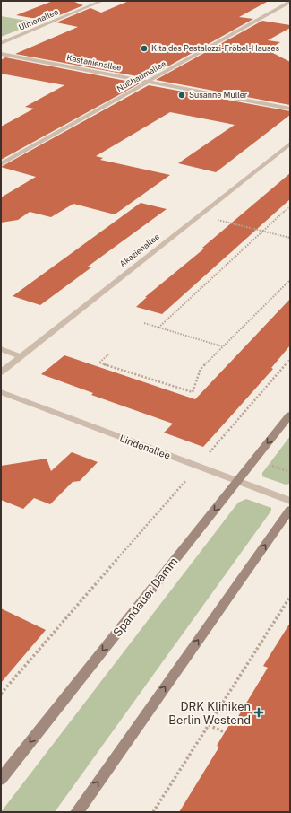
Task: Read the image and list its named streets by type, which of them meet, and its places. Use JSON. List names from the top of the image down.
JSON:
{
  "streets": {
    "main road": ["Spandauer Damm"],
    "street": [
      "Ulmenallee",
      "Kastanienallee",
      "Nußbaumallee",
      "Akazienallee",
      "Lindenallee"
    ]
  },
  "crossings": [
    ["Kastanienallee", "Nußbaumallee"],
    ["Lindenallee", "Spandauer Damm"]
  ],
  "places": {
    "other": ["Kita des Pestalozzi-Fröbel-Hauses", "Susanne Müller"],
    "health": ["DRK Kliniken Berlin Westend"]
  }
}
